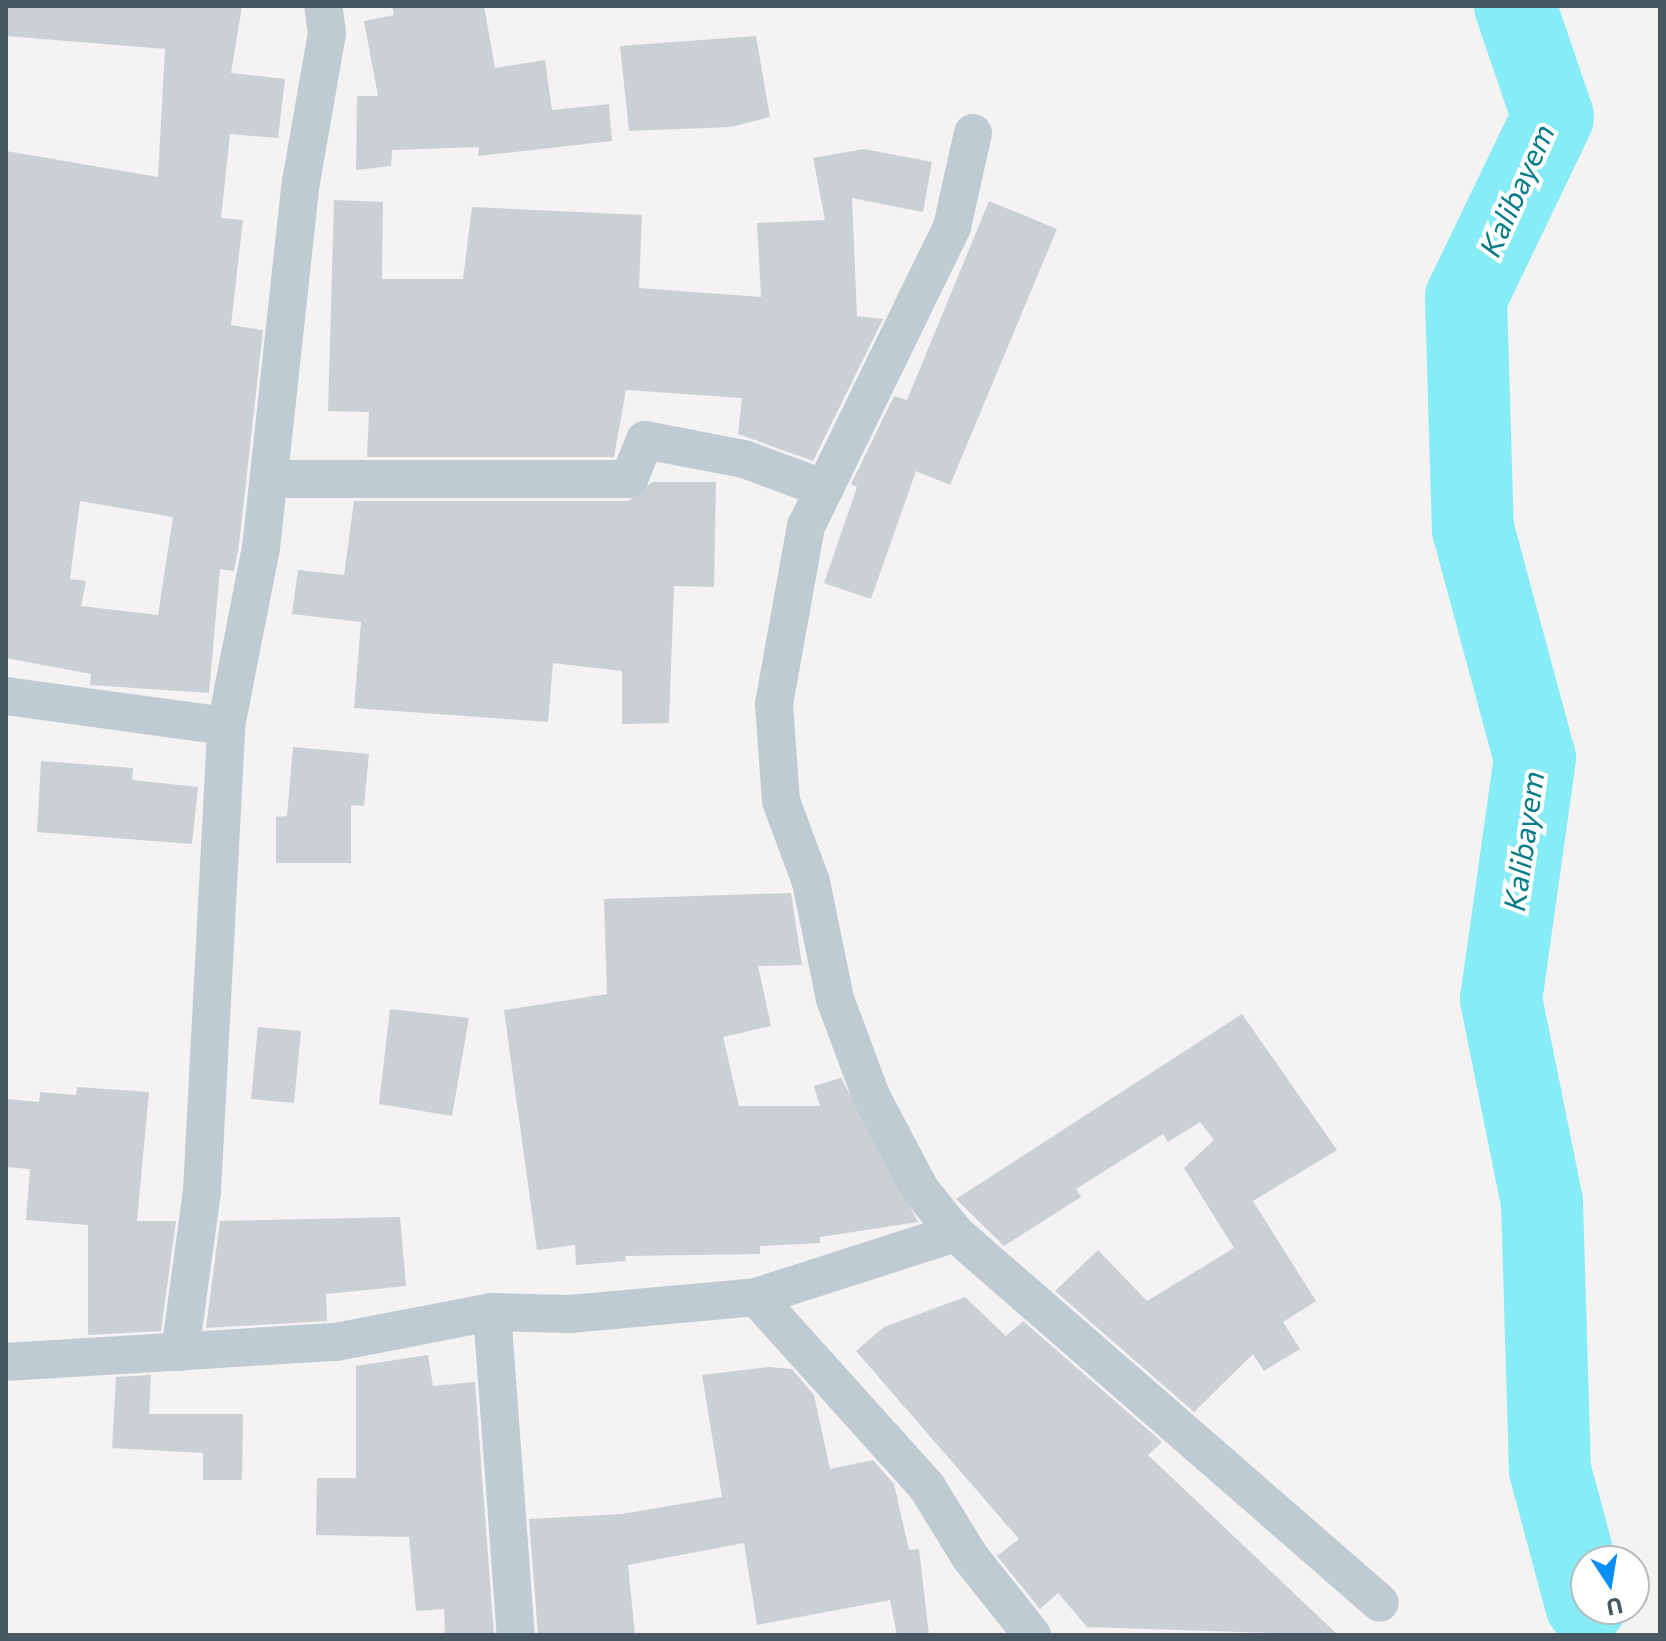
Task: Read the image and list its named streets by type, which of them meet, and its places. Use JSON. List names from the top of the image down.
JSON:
{
  "water": ["Kalibayem"],
  "north": "bottom"
}
